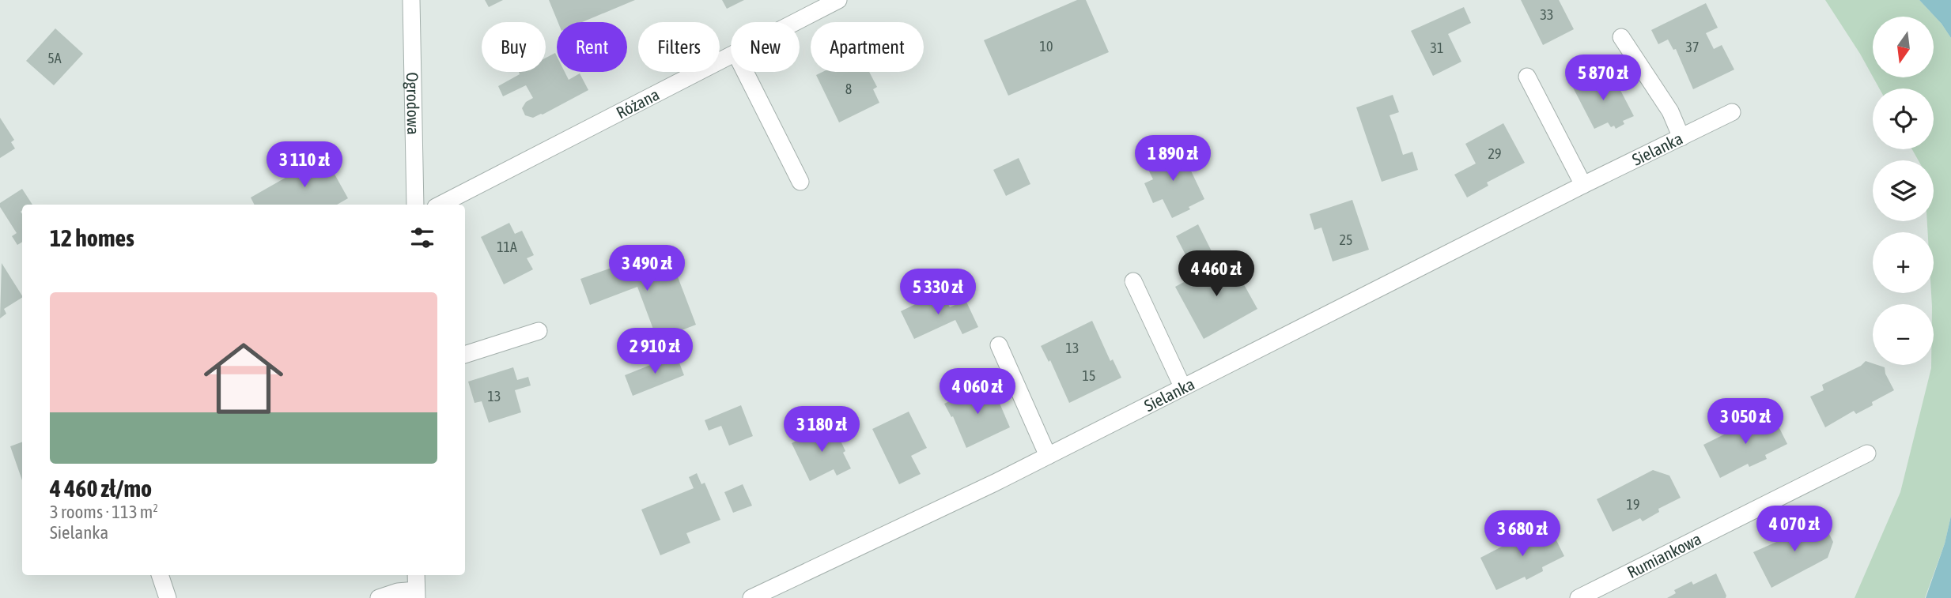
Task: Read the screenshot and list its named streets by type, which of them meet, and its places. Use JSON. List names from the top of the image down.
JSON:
{
  "streets": {
    "street": [
      "Ogrodowa",
      "Różana",
      "Sielanka",
      "Rumiankowa"
    ]
  },
  "house_numbers": [
    "33",
    "10",
    "37",
    "31",
    "5A",
    "8",
    "29",
    "25",
    "11A",
    "13",
    "15",
    "13",
    "19"
  ],
  "north": "bottom",
  "page": {
    "map_buttons": ["+", "−"],
    "chip": [
      "Buy",
      "Rent",
      "Filters",
      "New",
      "Apartment"
    ],
    "price": [
      "5 870 zł",
      "1 890 zł",
      "3 110 zł",
      "3 490 zł",
      "4 460 zł",
      "5 330 zł",
      "2 910 zł",
      "4 060 zł",
      "3 050 zł",
      "3 180 zł",
      "4 070 zł",
      "3 680 zł"
    ],
    "heading": "12 homes",
    "list": [
      {
        "name": "4 460 zł/mo",
        "note": "3 rooms · 113 m² · Sielanka"
      }
    ]
  }
}
